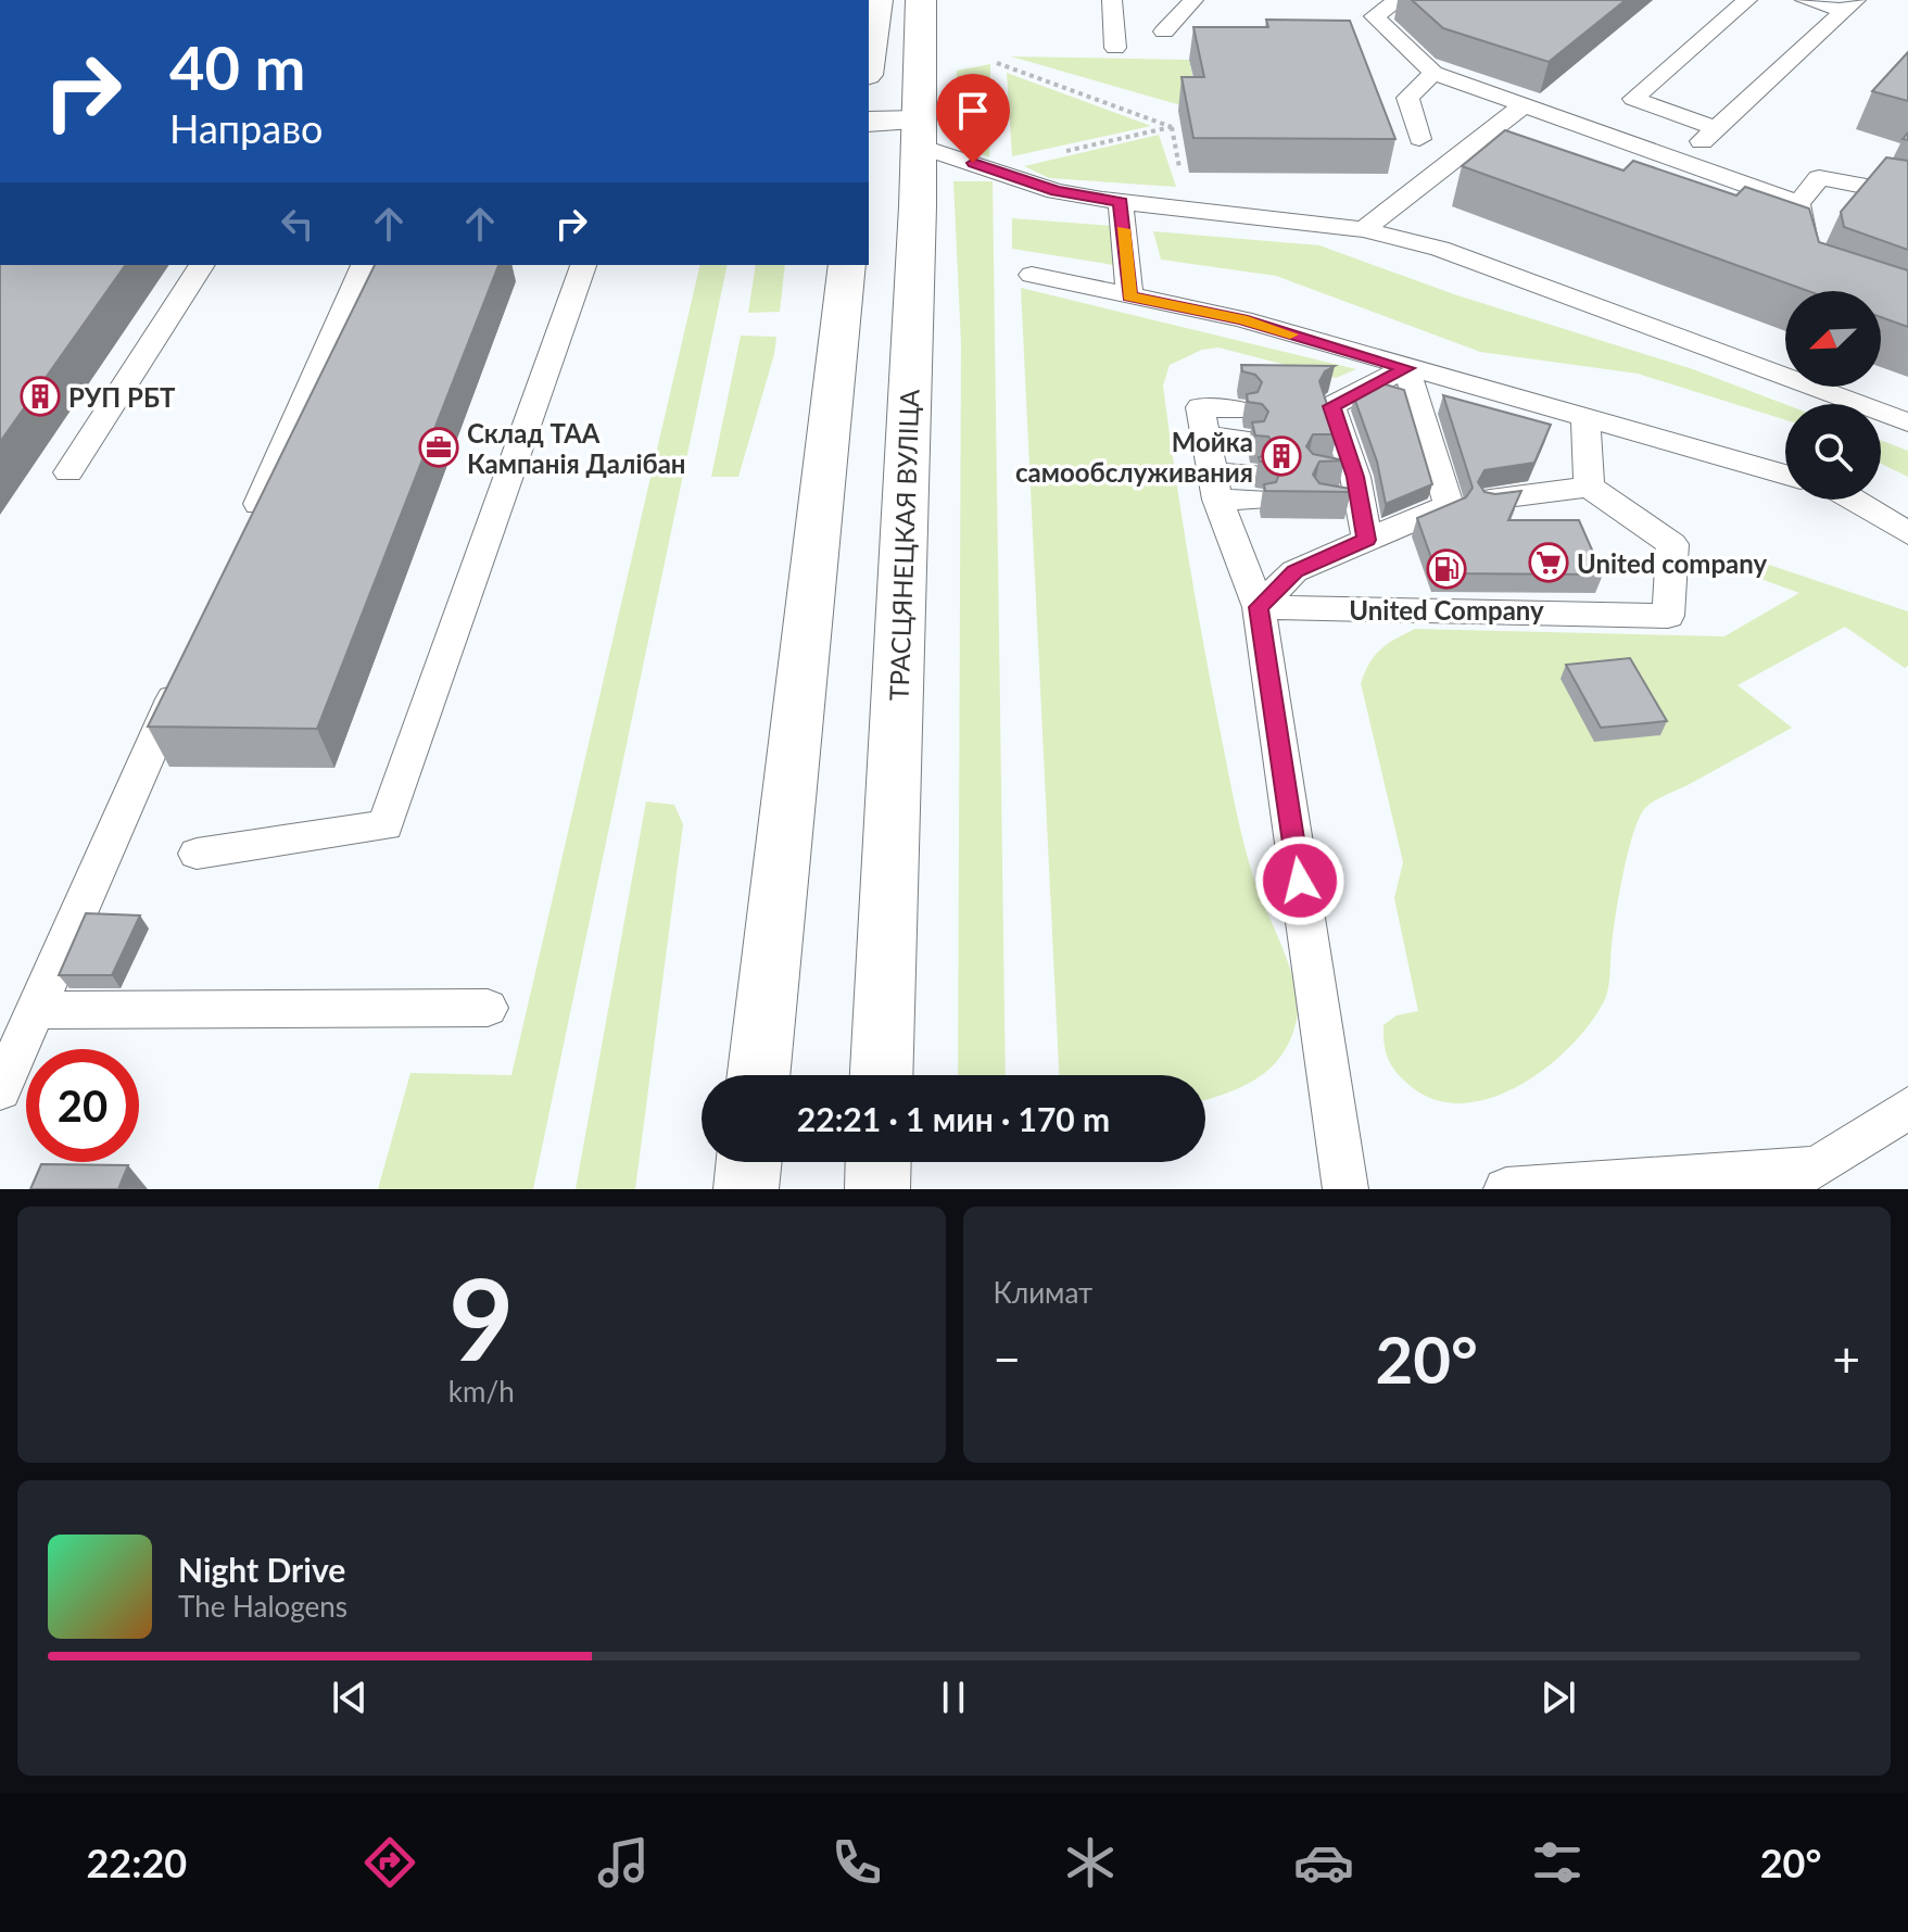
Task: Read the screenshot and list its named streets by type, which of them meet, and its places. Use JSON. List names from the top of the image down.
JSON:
{
  "streets": {
    "main road": ["ТРАСЦЯНЕЦКАЯ ВУЛІЦА"]
  },
  "places": {
    "building": ["РУП РБТ", "Мойка самообслуживания"],
    "office": ["Склад ТАА Кампанія Далібан"],
    "supermarket": ["United company"],
    "fuel station": ["United Company"]
  },
  "north": "bottom left",
  "page": {
    "turn": ["40 m", "Направо"],
    "limit": "20",
    "trip": "22:21 · 1 мин · 170 m",
    "tile": [
      ["9", "km/h"],
      "Климат"
    ],
    "heat": ["−", "20°", "+"],
    "song": ["Night Drive", "The Halogens"],
    "tabs": ["22:20", "20°"]
  }
}
